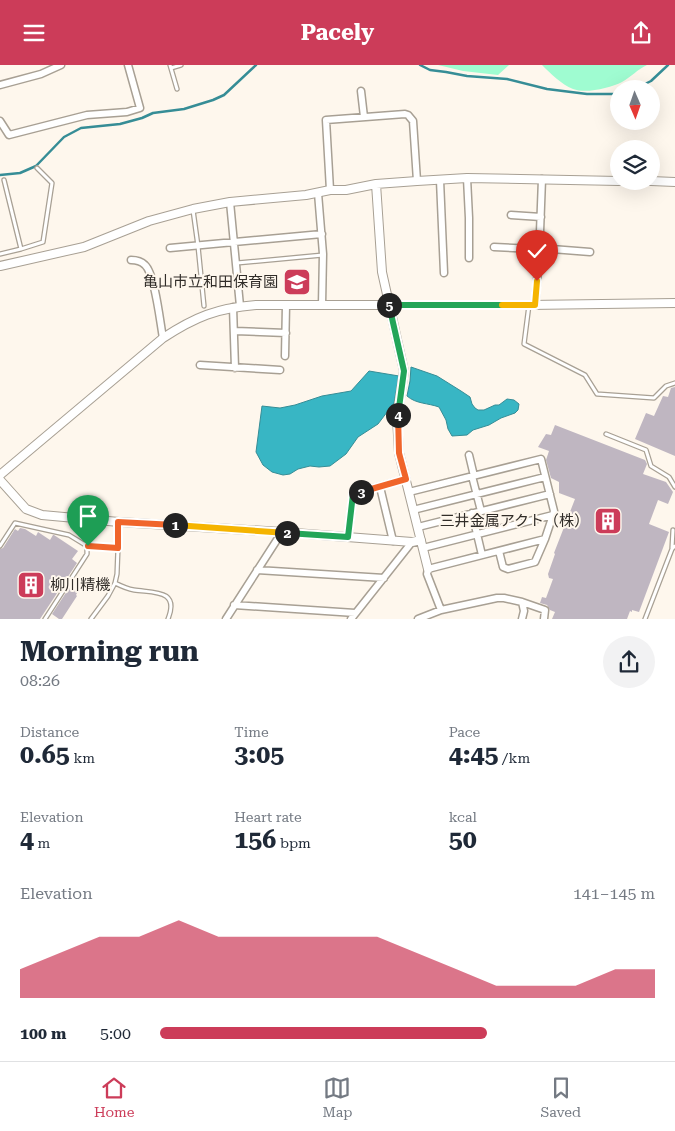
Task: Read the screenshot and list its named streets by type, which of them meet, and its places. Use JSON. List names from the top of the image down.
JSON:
{
  "places": {
    "school or university": ["亀山市立和田保育園"],
    "building": ["三井金属アクト（株）", "柳川精機"]
  },
  "north": "bottom",
  "page": {
    "header": "Pacely",
    "pins": [
      "5",
      "4",
      "3",
      "1",
      "2"
    ],
    "heading": ["Morning run", "08:26"],
    "stats": [
      ["Distance", "0.65 km"],
      ["Time", "3:05"],
      ["Pace", "4:45 /km"],
      ["Elevation", "4 m"],
      ["Heart rate", "156 bpm"],
      ["kcal", "50"]
    ],
    "chart": ["Elevation", "141–145 m"],
    "list": [
      {
        "name": "100 m",
        "note": "5:00"
      }
    ],
    "tabs": ["Home", "Map", "Saved"]
  }
}
